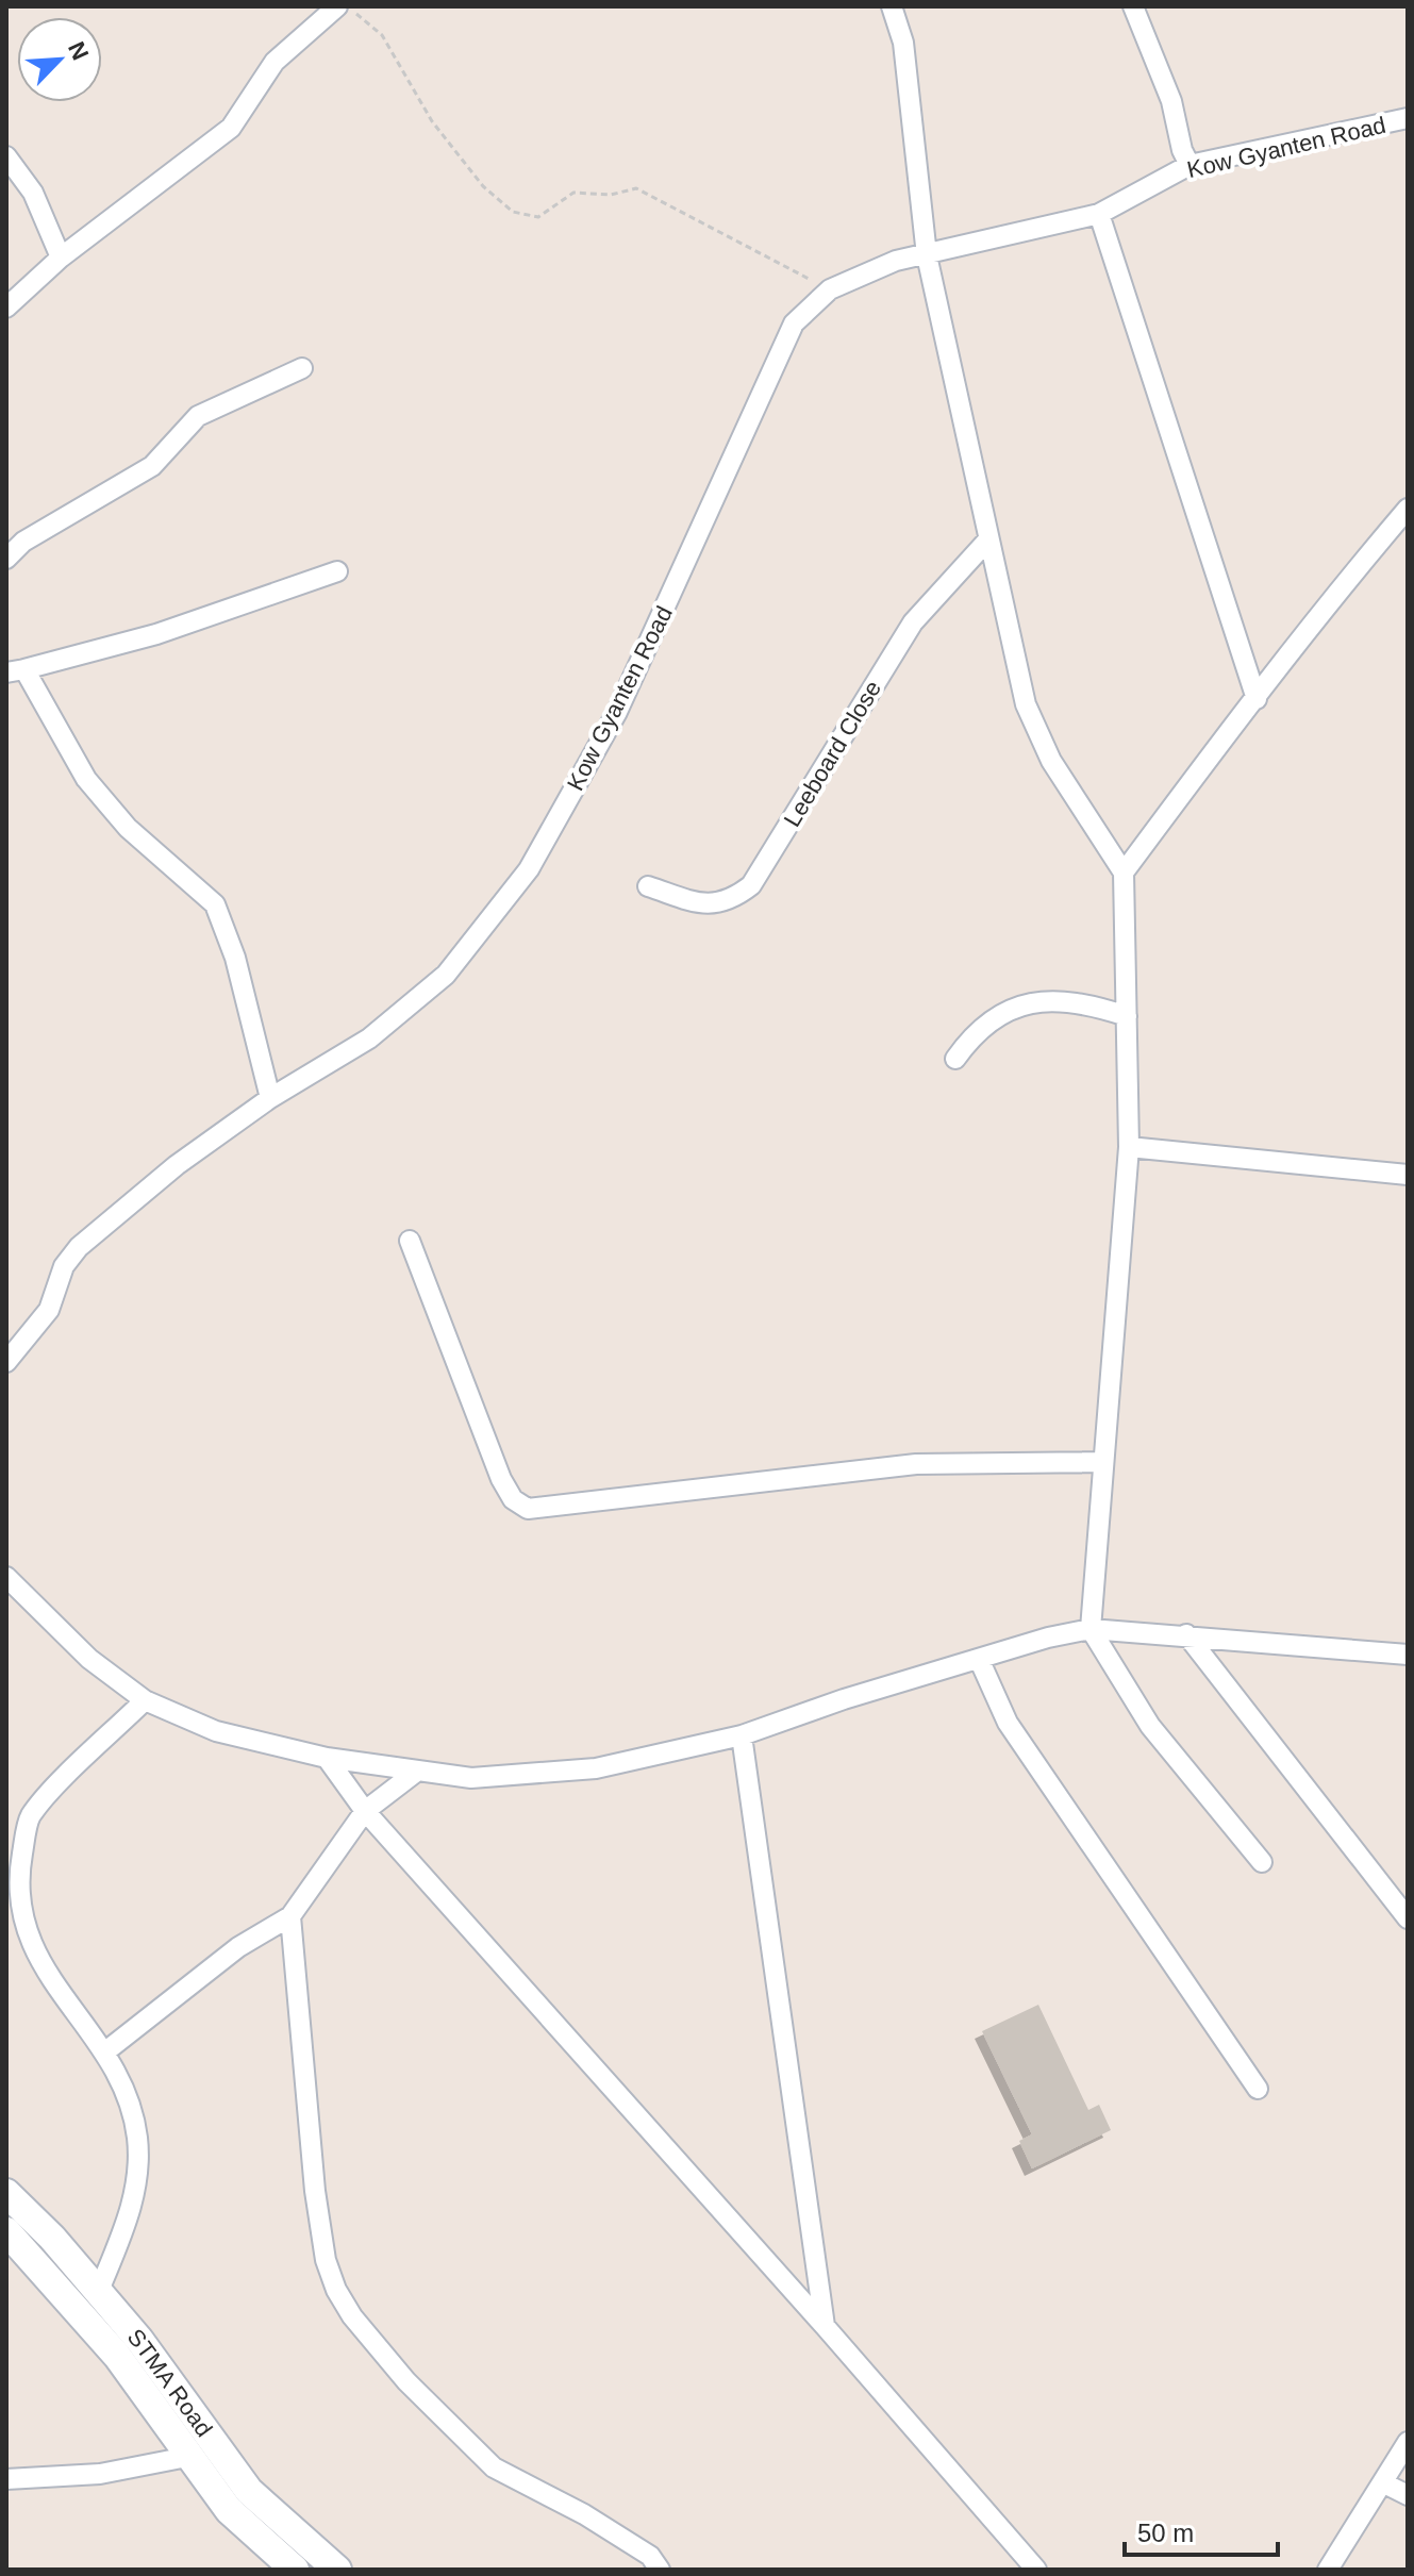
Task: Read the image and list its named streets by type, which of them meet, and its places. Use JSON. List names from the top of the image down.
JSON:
{
  "streets": {
    "main road": ["STMA Road"],
    "street": ["Kow Gyanten Road", "Leeboard Close"]
  },
  "scale_bar": "50 m",
  "north": "top right"
}
